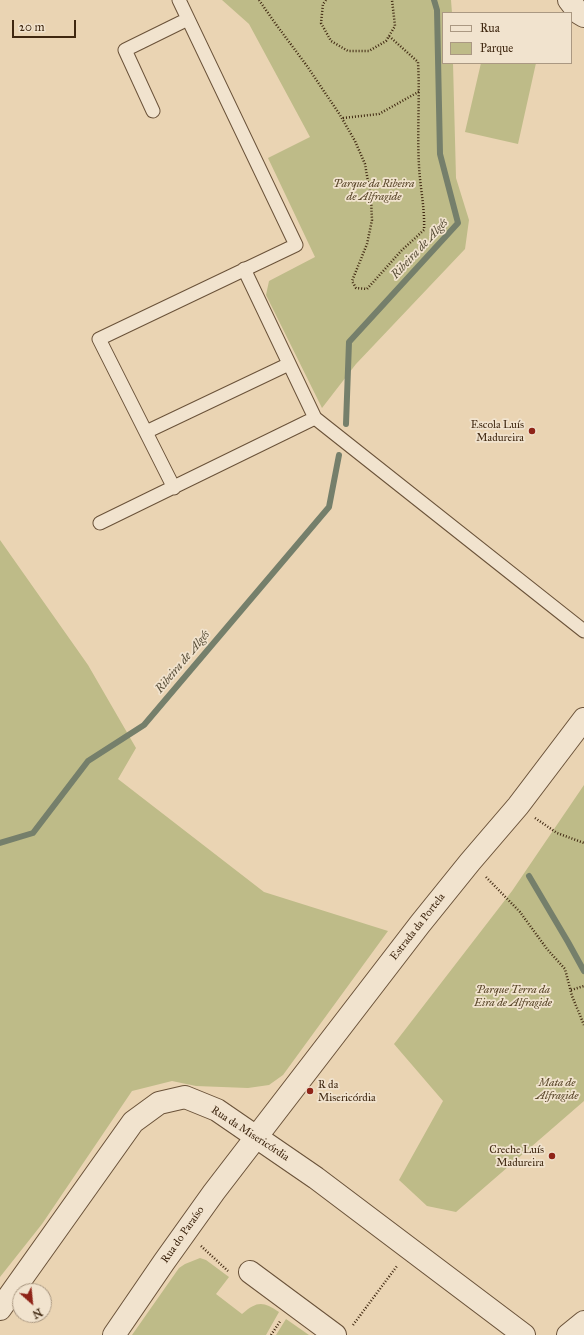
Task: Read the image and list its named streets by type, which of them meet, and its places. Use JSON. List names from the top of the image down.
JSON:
{
  "streets": {
    "street": ["Estrada da Portela", "Rua da Misericórdia", "Rua do Paraíso"]
  },
  "crossings": [
    ["Estrada da Portela", "Rua da Misericórdia"],
    ["Estrada da Portela", "Rua do Paraíso"],
    ["Rua da Misericórdia", "Rua do Paraíso"]
  ],
  "water": ["Ribeira de Algés"],
  "parks": ["Parque da Ribeira de Alfragide", "Parque Terra da Eira de Alfragide", "Mata de Alfragide"],
  "places": ["Escola Luís Madureira", "R da Misericórdia", "Creche Luís Madureira"],
  "legend": ["Rua", "Parque"],
  "scale_bar": "20 m",
  "north": "bottom right"
}
